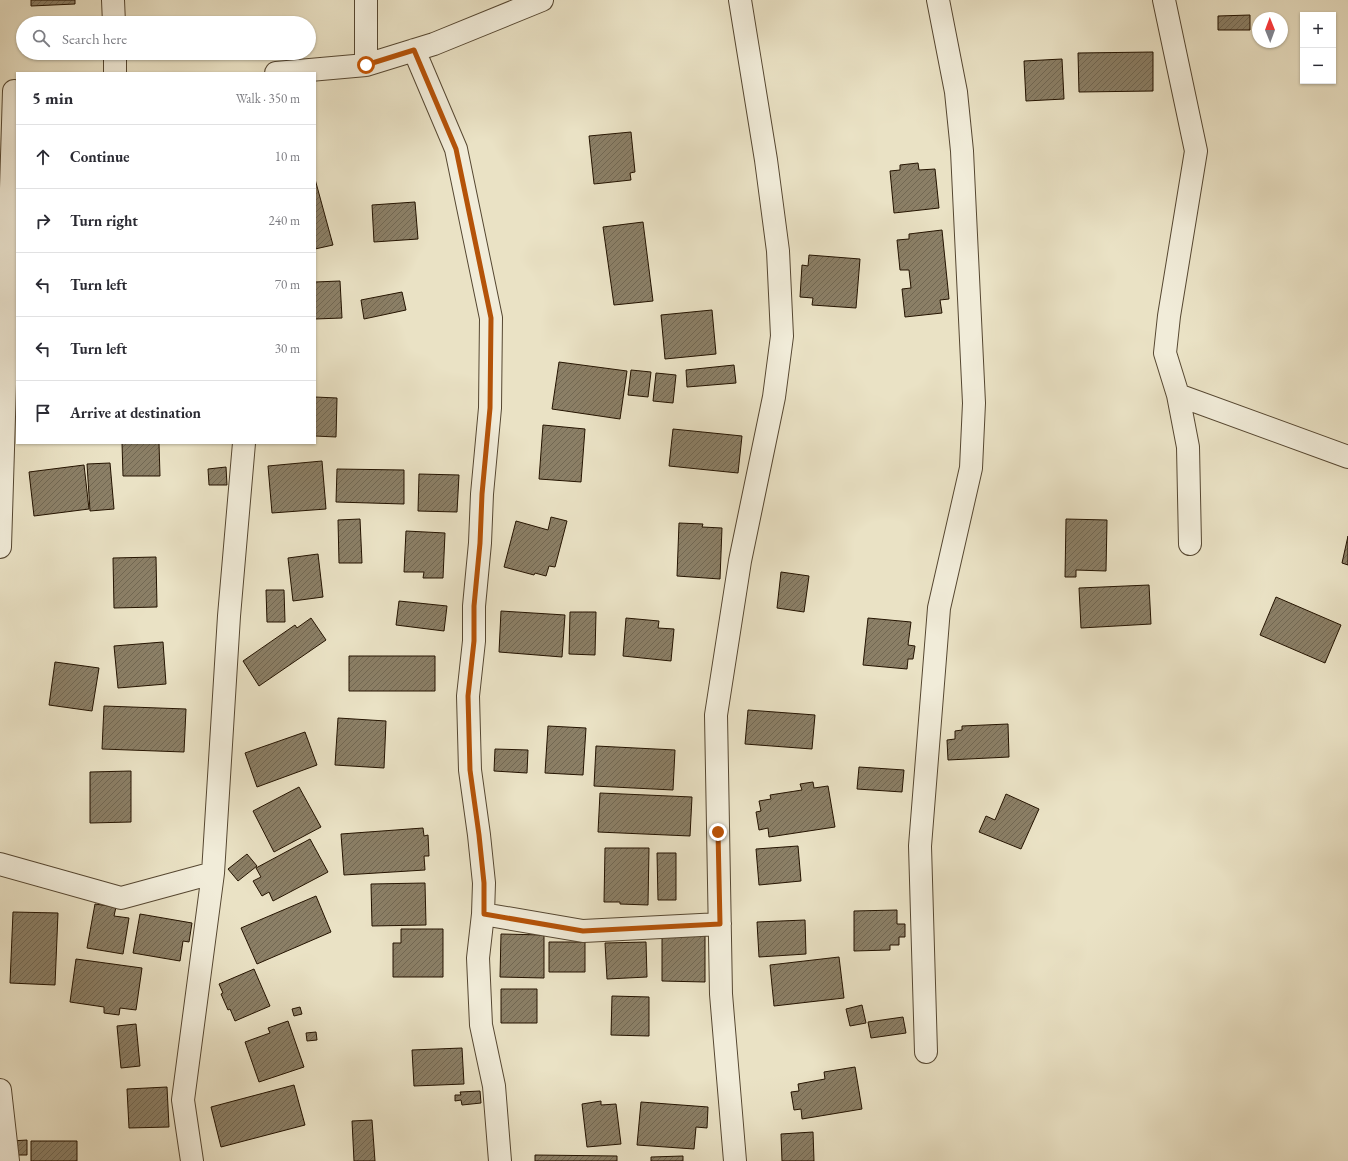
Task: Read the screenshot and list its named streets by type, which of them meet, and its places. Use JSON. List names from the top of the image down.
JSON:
{
  "north": "top",
  "page": {
    "map_buttons": ["+", "−"],
    "search": "Search here",
    "heading": ["5 min", "Walk · 350 m"],
    "list": [
      ["Continue", "10 m"],
      ["Turn right", "240 m"],
      ["Turn left", "70 m"],
      ["Turn left", "30 m"],
      "Arrive at destination"
    ]
  }
}
